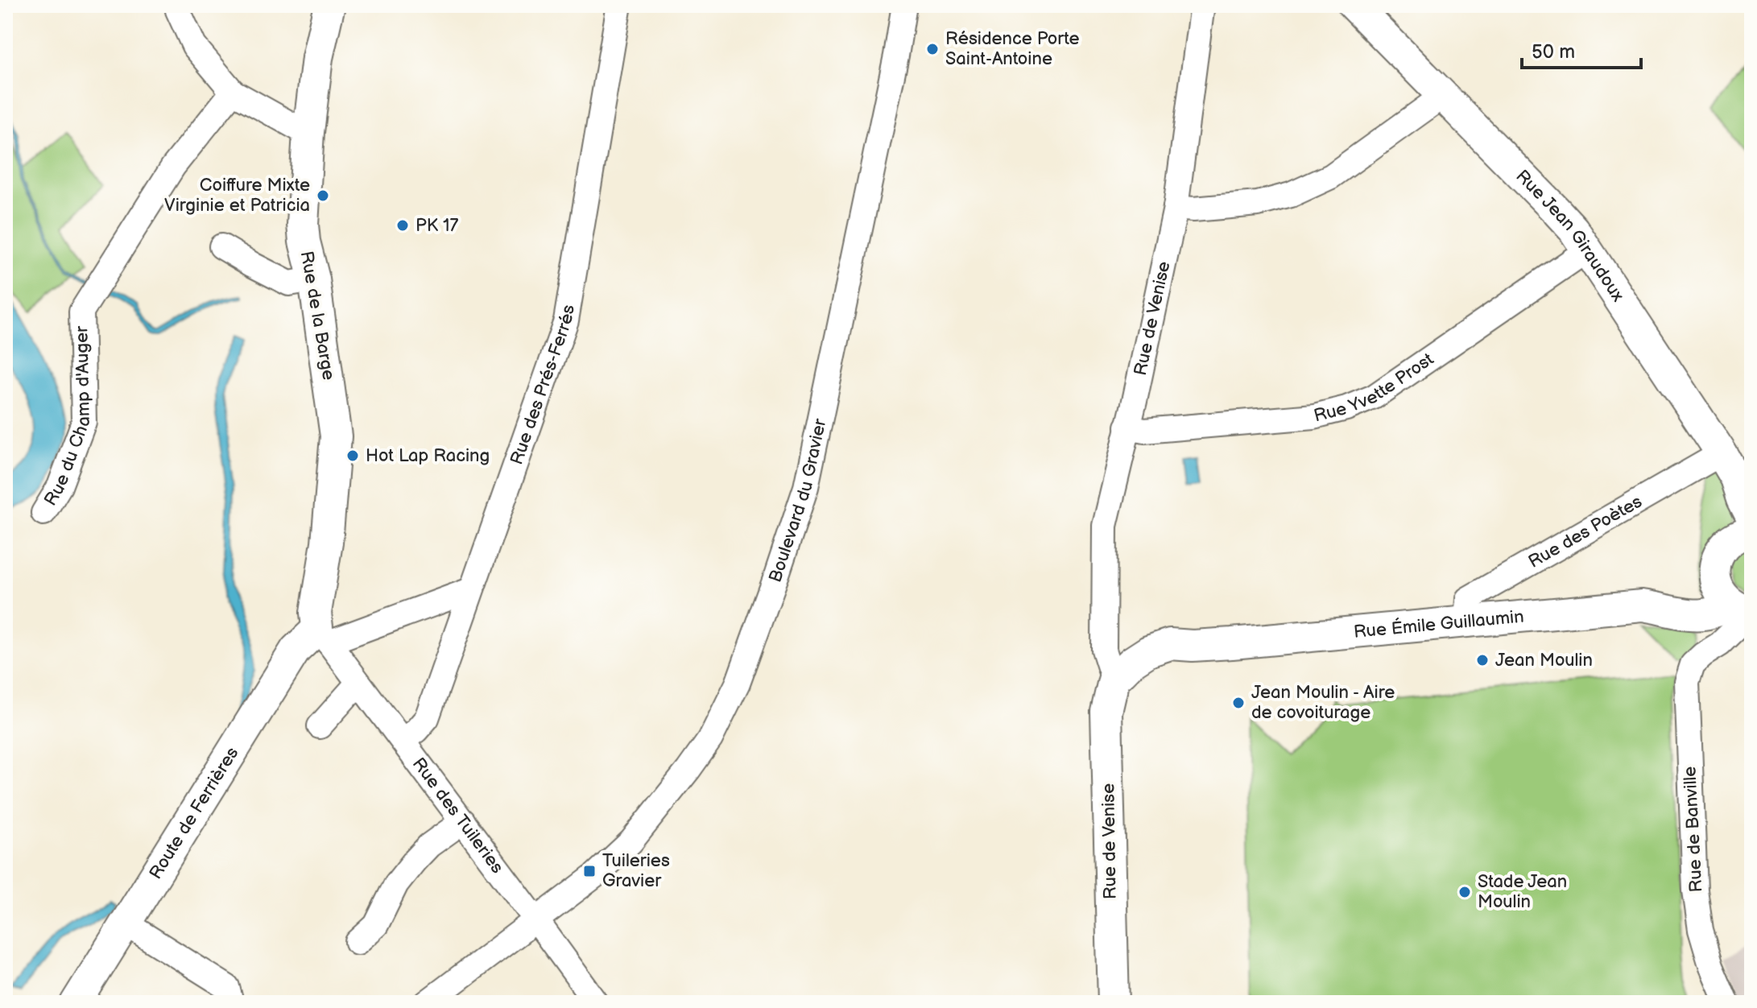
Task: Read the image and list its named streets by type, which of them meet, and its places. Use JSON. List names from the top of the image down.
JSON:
{
  "streets": {
    "main road": [
      "Rue Jean Giraudoux",
      "Rue de la Barge",
      "Rue de Venise",
      "Rue Émile Guillaumin",
      "Route de Ferrières"
    ],
    "street": [
      "Rue des Prés-Ferrés",
      "Rue Yvette Prost",
      "Rue du Champ d'Auger",
      "Boulevard du Gravier",
      "Rue des Poètes",
      "Rue des Tuileries",
      "Rue de Banville"
    ]
  },
  "crossings": [
    ["Rue Jean Giraudoux", "Rue Yvette Prost"],
    ["Rue Jean Giraudoux", "Rue des Poètes"],
    ["Rue Jean Giraudoux", "Rue de Banville"],
    ["Rue de la Barge", "Route de Ferrières"],
    ["Rue de la Barge", "Rue des Tuileries"],
    ["Rue de Venise", "Rue Yvette Prost"],
    ["Rue de Venise", "Rue Émile Guillaumin"],
    ["Rue des Prés-Ferrés", "Rue des Tuileries"],
    ["Boulevard du Gravier", "Rue des Tuileries"],
    ["Rue des Poètes", "Rue Émile Guillaumin"],
    ["Route de Ferrières", "Rue des Tuileries"]
  ],
  "places": {
    "other": [
      "Résidence Porte Saint-Antoine",
      "Coiffure Mixte Virginie et Patricia",
      "PK 17",
      "Hot Lap Racing",
      "Jean Moulin",
      "Jean Moulin - Aire de covoiturage",
      "Stade Jean Moulin"
    ],
    "transit": ["Tuileries Gravier"]
  },
  "scale_bar": "50 m"
}
